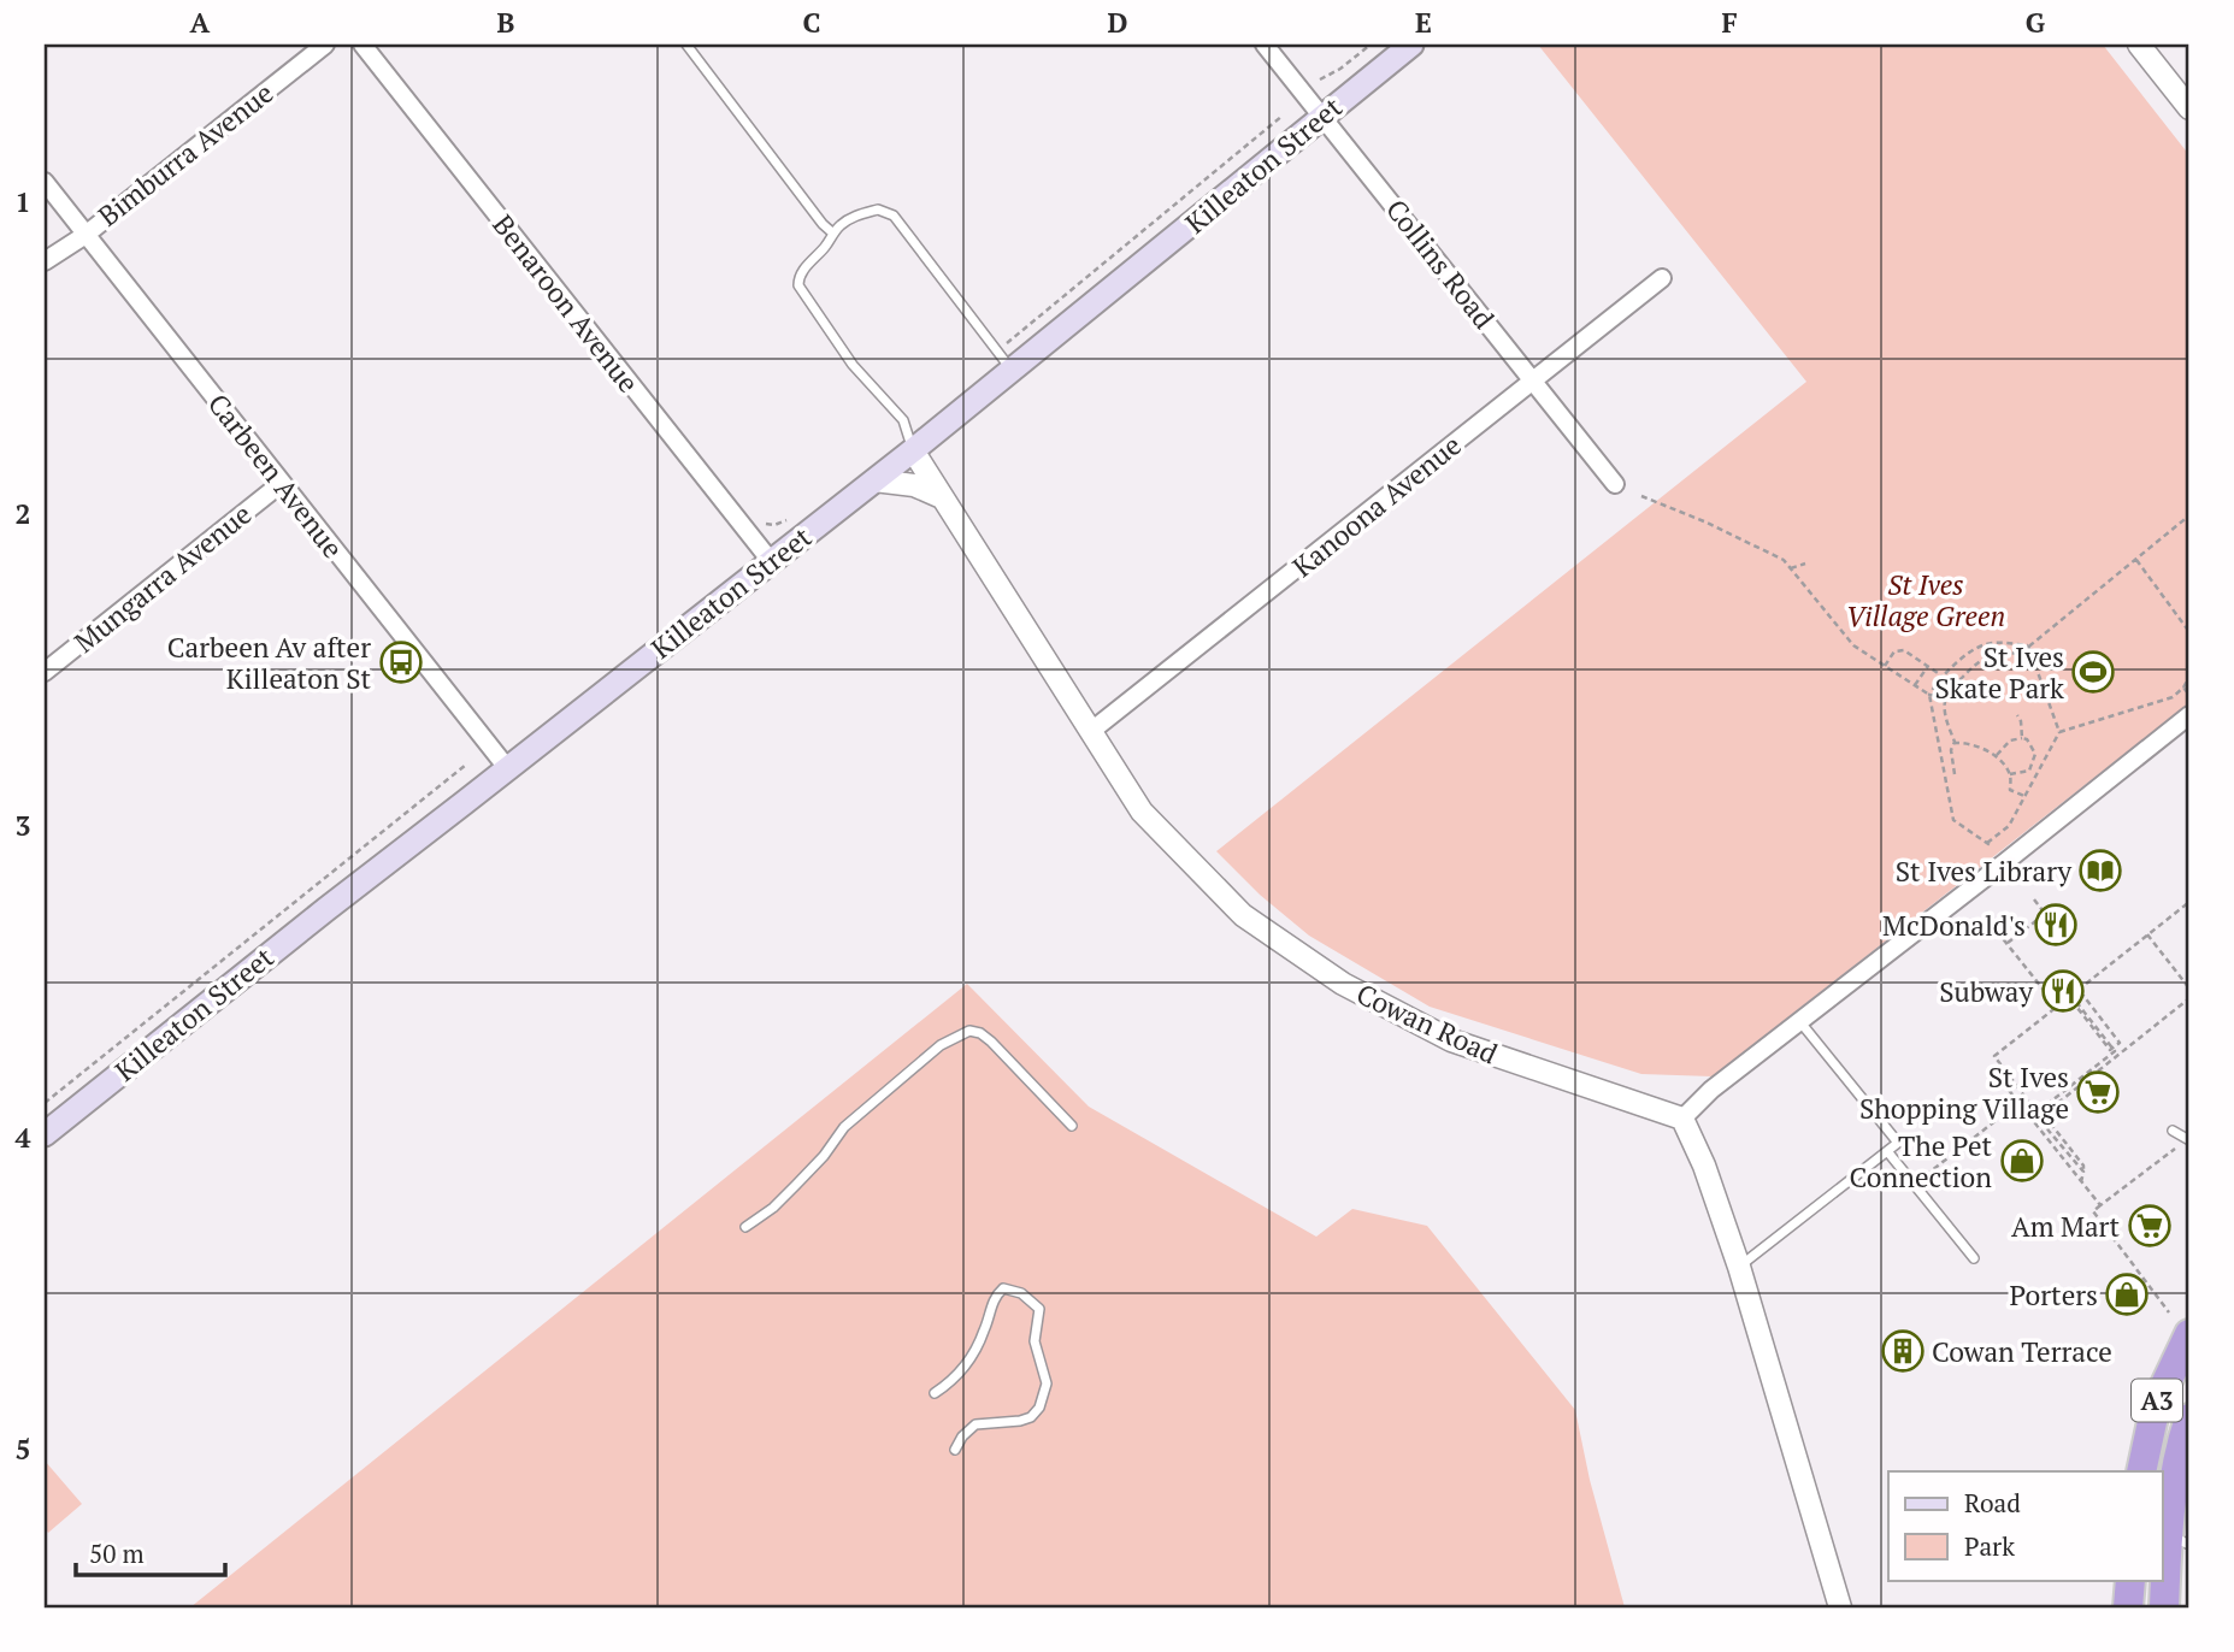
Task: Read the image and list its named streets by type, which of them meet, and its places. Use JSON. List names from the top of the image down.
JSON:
{
  "streets": {
    "highway": ["A3"],
    "main road": ["Killeaton Street"],
    "street": [
      "Bimburra Avenue",
      "Collins Road",
      "Benaroon Avenue",
      "Carbeen Avenue",
      "Kanoona Avenue",
      "Mungarra Avenue",
      "Cowan Road"
    ]
  },
  "crossings": [
    ["Bimburra Avenue", "Carbeen Avenue"],
    ["Killeaton Street", "Collins Road"],
    ["Killeaton Street", "Benaroon Avenue"],
    ["Killeaton Street", "Carbeen Avenue"],
    ["Killeaton Street", "Cowan Road"],
    ["Collins Road", "Kanoona Avenue"],
    ["Carbeen Avenue", "Mungarra Avenue"],
    ["Kanoona Avenue", "Cowan Road"]
  ],
  "parks": ["St Ives Village Green"],
  "places": {
    "bus stop": ["Carbeen Av after Killeaton St"],
    "sports": ["St Ives Skate Park"],
    "library": ["St Ives Library"],
    "restaurant": ["McDonald's", "Subway"],
    "supermarket": ["St Ives Shopping Village", "Am Mart"],
    "shop": ["The Pet Connection", "Porters"],
    "building": ["Cowan Terrace"]
  },
  "legend": ["Road", "Park"],
  "scale_bar": "50 m",
  "grid": {
    "columns": [
      "A",
      "B",
      "C",
      "D",
      "E",
      "F",
      "G"
    ],
    "rows": [
      "1",
      "2",
      "3",
      "4",
      "5"
    ]
  }
}
